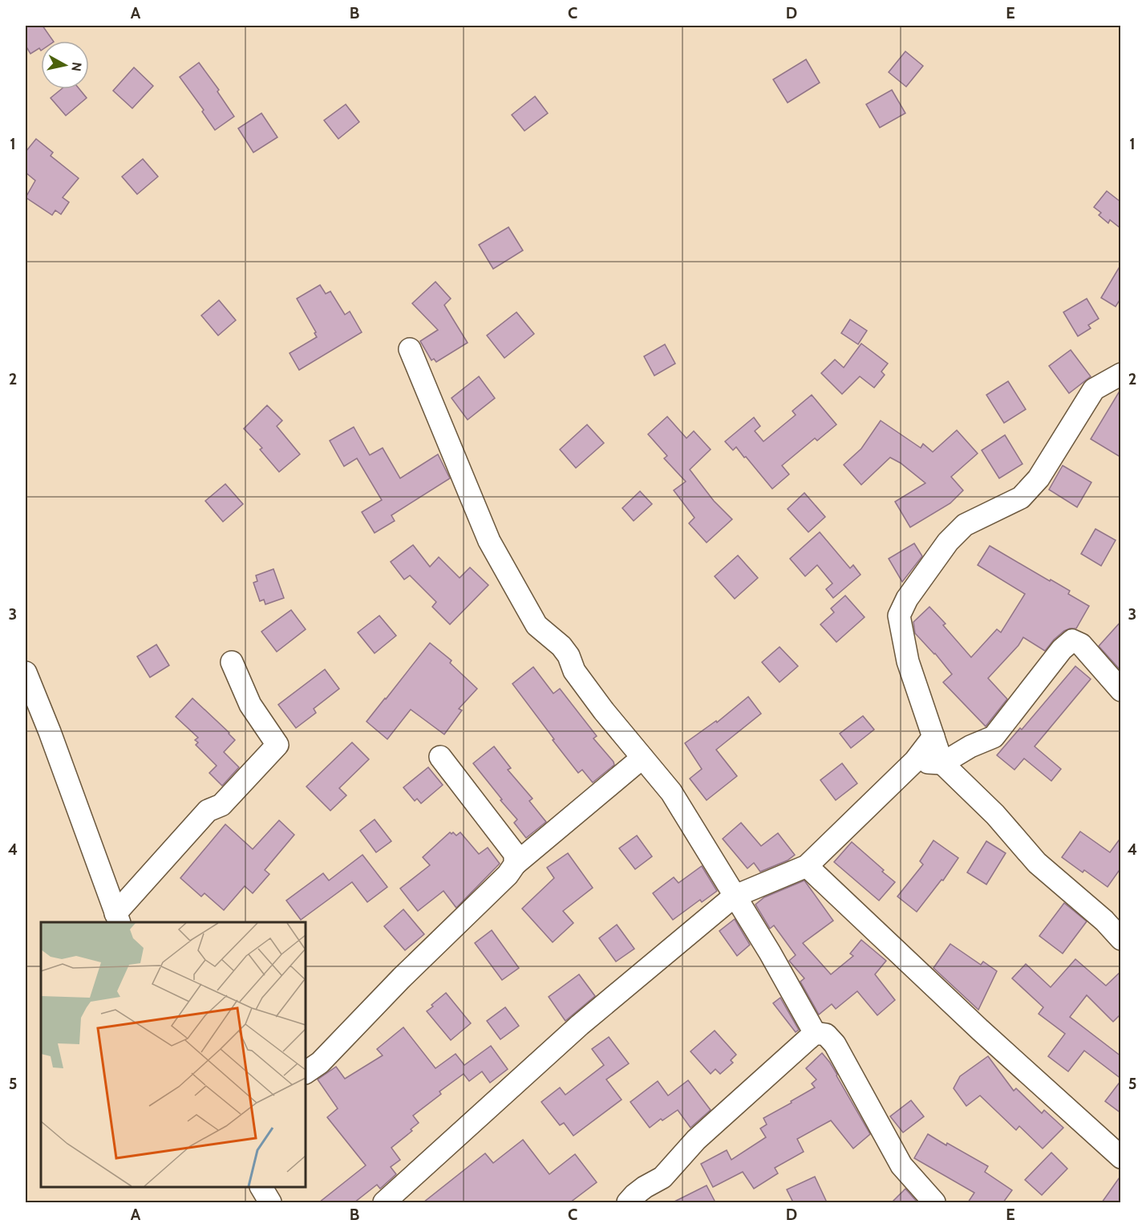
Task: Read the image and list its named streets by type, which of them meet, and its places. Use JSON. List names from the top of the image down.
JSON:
{
  "north": "right",
  "grid": {
    "columns": [
      "A",
      "B",
      "C",
      "D",
      "E"
    ],
    "rows": [
      "1",
      "2",
      "3",
      "4",
      "5"
    ]
  }
}
